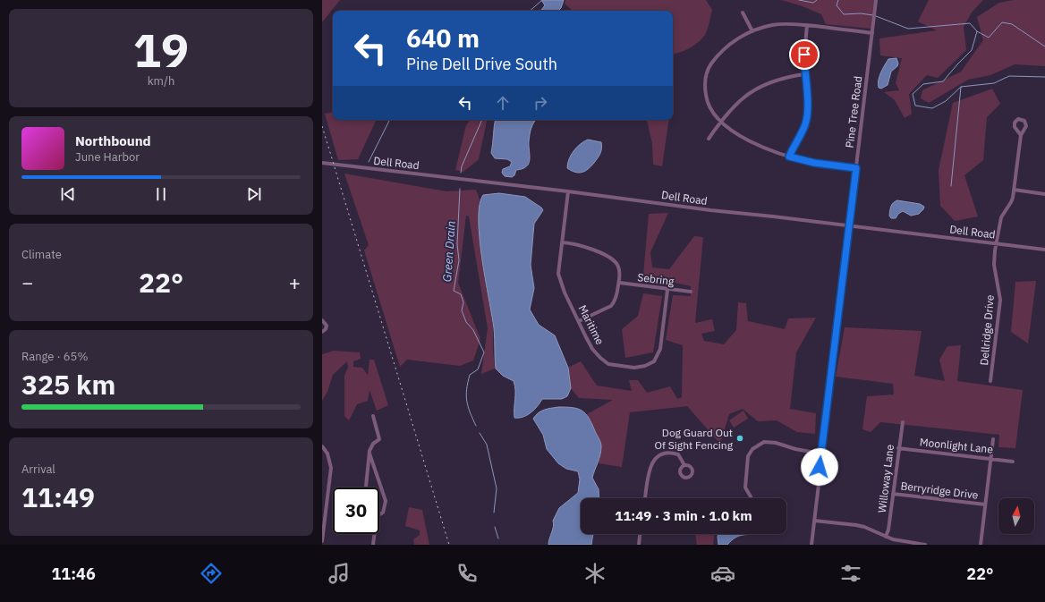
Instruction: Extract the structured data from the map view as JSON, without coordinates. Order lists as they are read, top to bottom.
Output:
{
  "streets": {
    "street": [
      "Pine Tree Road",
      "Dell Road",
      "Sebring",
      "Maritime",
      "Dellridge Drive",
      "Moonlight Lane",
      "Willoway Lane",
      "Berryridge Drive"
    ]
  },
  "crossings": [
    ["Pine Tree Road", "Dell Road"],
    ["Dell Road", "Maritime"],
    ["Dell Road", "Dellridge Drive"],
    ["Sebring", "Maritime"],
    ["Moonlight Lane", "Willoway Lane"],
    ["Willoway Lane", "Berryridge Drive"]
  ],
  "water": ["Green Drain"],
  "places": ["Dog Guard Out Of Sight Fencing"],
  "north": "top",
  "page": {
    "tile": [
      ["19", "km/h"],
      "Climate",
      ["Range · 65%", "325 km"],
      ["Arrival", "11:49"]
    ],
    "turn": ["640 m", "Pine Dell Drive South"],
    "song": ["Northbound", "June Harbor"],
    "heat": ["−", "22°", "+"],
    "limit": "30",
    "trip": "11:49 · 3 min · 1.0 km",
    "tabs": ["11:46", "22°"]
  }
}
